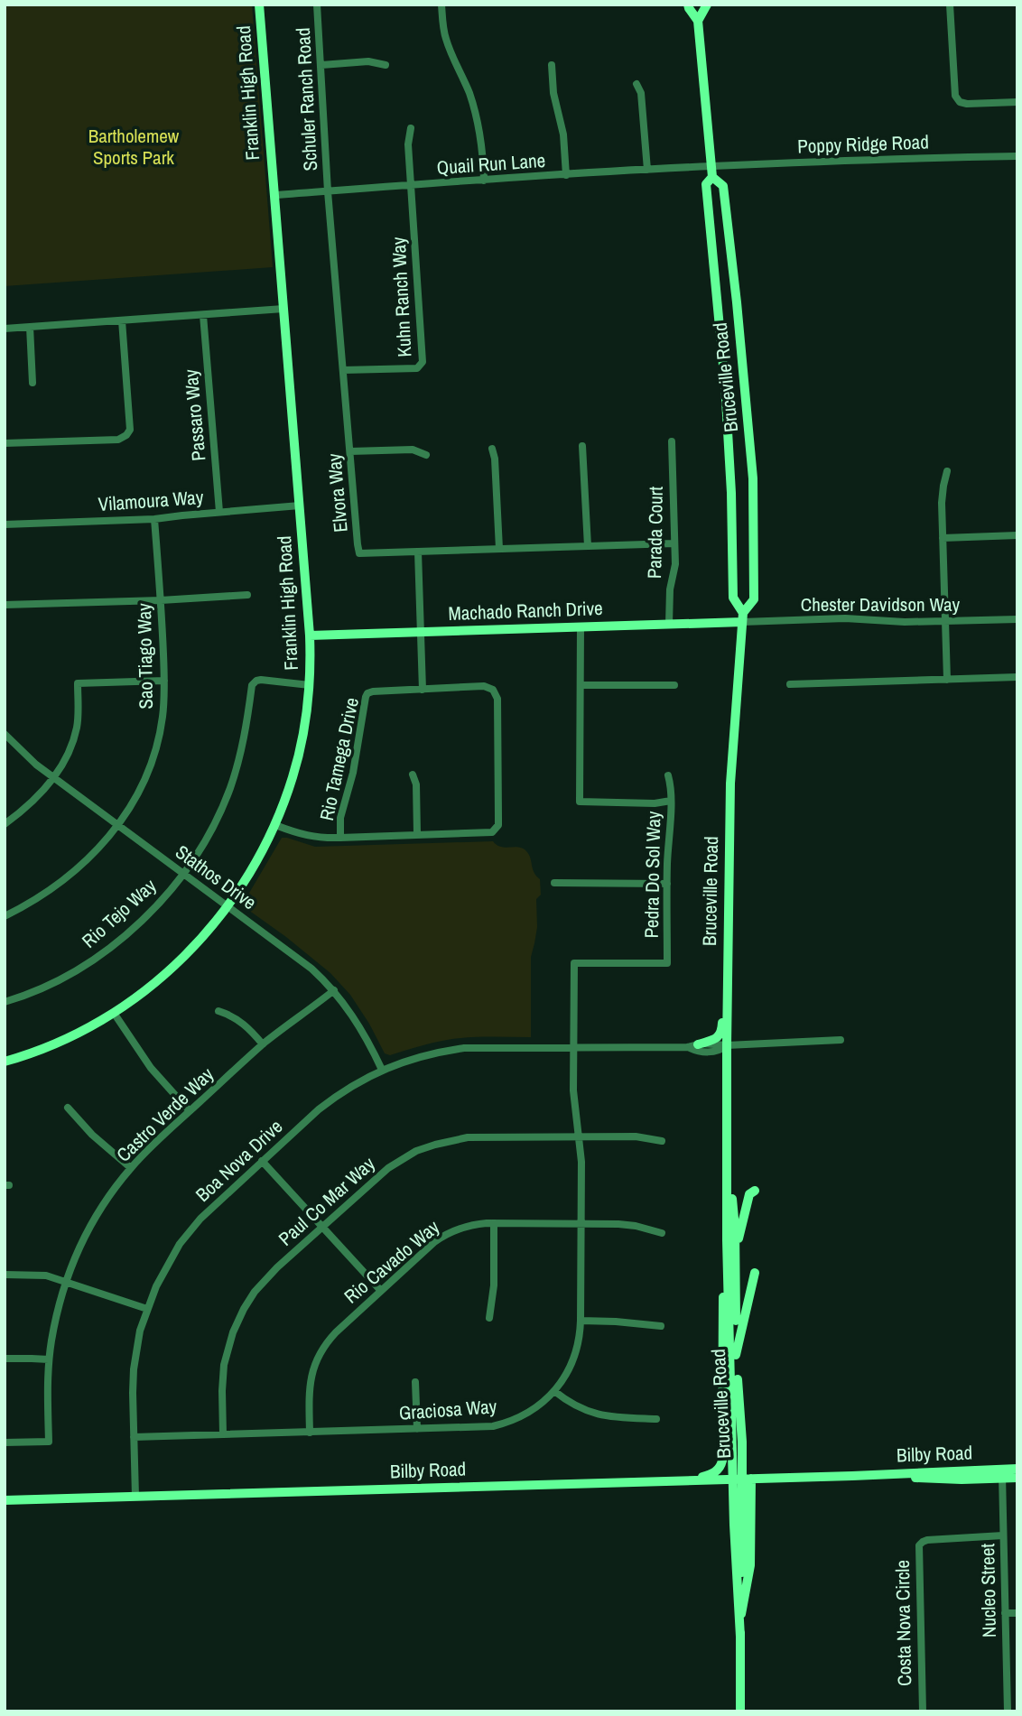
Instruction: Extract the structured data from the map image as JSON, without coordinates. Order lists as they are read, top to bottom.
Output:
{
  "streets": {
    "main road": [
      "Franklin High Road",
      "Bruceville Road",
      "Machado Ranch Drive",
      "Bilby Road"
    ],
    "street": [
      "Schuler Ranch Road",
      "Poppy Ridge Road",
      "Quail Run Lane",
      "Kuhn Ranch Way",
      "Passaro Way",
      "Elvora Way",
      "Vilamoura Way",
      "Parada Court",
      "Chester Davidson Way",
      "Sao Tiago Way",
      "Rio Tamega Drive",
      "Pedra Do Sol Way",
      "Stathos Drive",
      "Rio Tejo Way",
      "Castro Verde Way",
      "Boa Nova Drive",
      "Paul Co Mar Way",
      "Rio Cavado Way",
      "Graciosa Way",
      "Nucleo Street",
      "Costa Nova Circle"
    ]
  },
  "crossings": [
    ["Franklin High Road", "Quail Run Lane"],
    ["Franklin High Road", "Vilamoura Way"],
    ["Franklin High Road", "Machado Ranch Drive"],
    ["Franklin High Road", "Rio Tamega Drive"],
    ["Franklin High Road", "Stathos Drive"],
    ["Franklin High Road", "Rio Tejo Way"],
    ["Schuler Ranch Road", "Quail Run Lane"],
    ["Schuler Ranch Road", "Elvora Way"],
    ["Poppy Ridge Road", "Quail Run Lane"],
    ["Poppy Ridge Road", "Bruceville Road"],
    ["Quail Run Lane", "Kuhn Ranch Way"],
    ["Quail Run Lane", "Bruceville Road"],
    ["Quail Run Lane", "Elvora Way"],
    ["Kuhn Ranch Way", "Elvora Way"],
    ["Bruceville Road", "Chester Davidson Way"],
    ["Bruceville Road", "Machado Ranch Drive"],
    ["Bruceville Road", "Boa Nova Drive"],
    ["Bruceville Road", "Bilby Road"],
    ["Passaro Way", "Vilamoura Way"],
    ["Elvora Way", "Parada Court"],
    ["Vilamoura Way", "Sao Tiago Way"],
    ["Parada Court", "Machado Ranch Drive"],
    ["Chester Davidson Way", "Machado Ranch Drive"],
    ["Machado Ranch Drive", "Pedra Do Sol Way"],
    ["Sao Tiago Way", "Stathos Drive"],
    ["Pedra Do Sol Way", "Boa Nova Drive"],
    ["Pedra Do Sol Way", "Graciosa Way"],
    ["Stathos Drive", "Rio Tejo Way"],
    ["Stathos Drive", "Castro Verde Way"],
    ["Stathos Drive", "Boa Nova Drive"],
    ["Boa Nova Drive", "Graciosa Way"],
    ["Boa Nova Drive", "Bilby Road"],
    ["Paul Co Mar Way", "Graciosa Way"],
    ["Rio Cavado Way", "Graciosa Way"],
    ["Bilby Road", "Nucleo Street"],
    ["Nucleo Street", "Costa Nova Circle"]
  ],
  "parks": ["Bartholemew Sports Park"]
}
